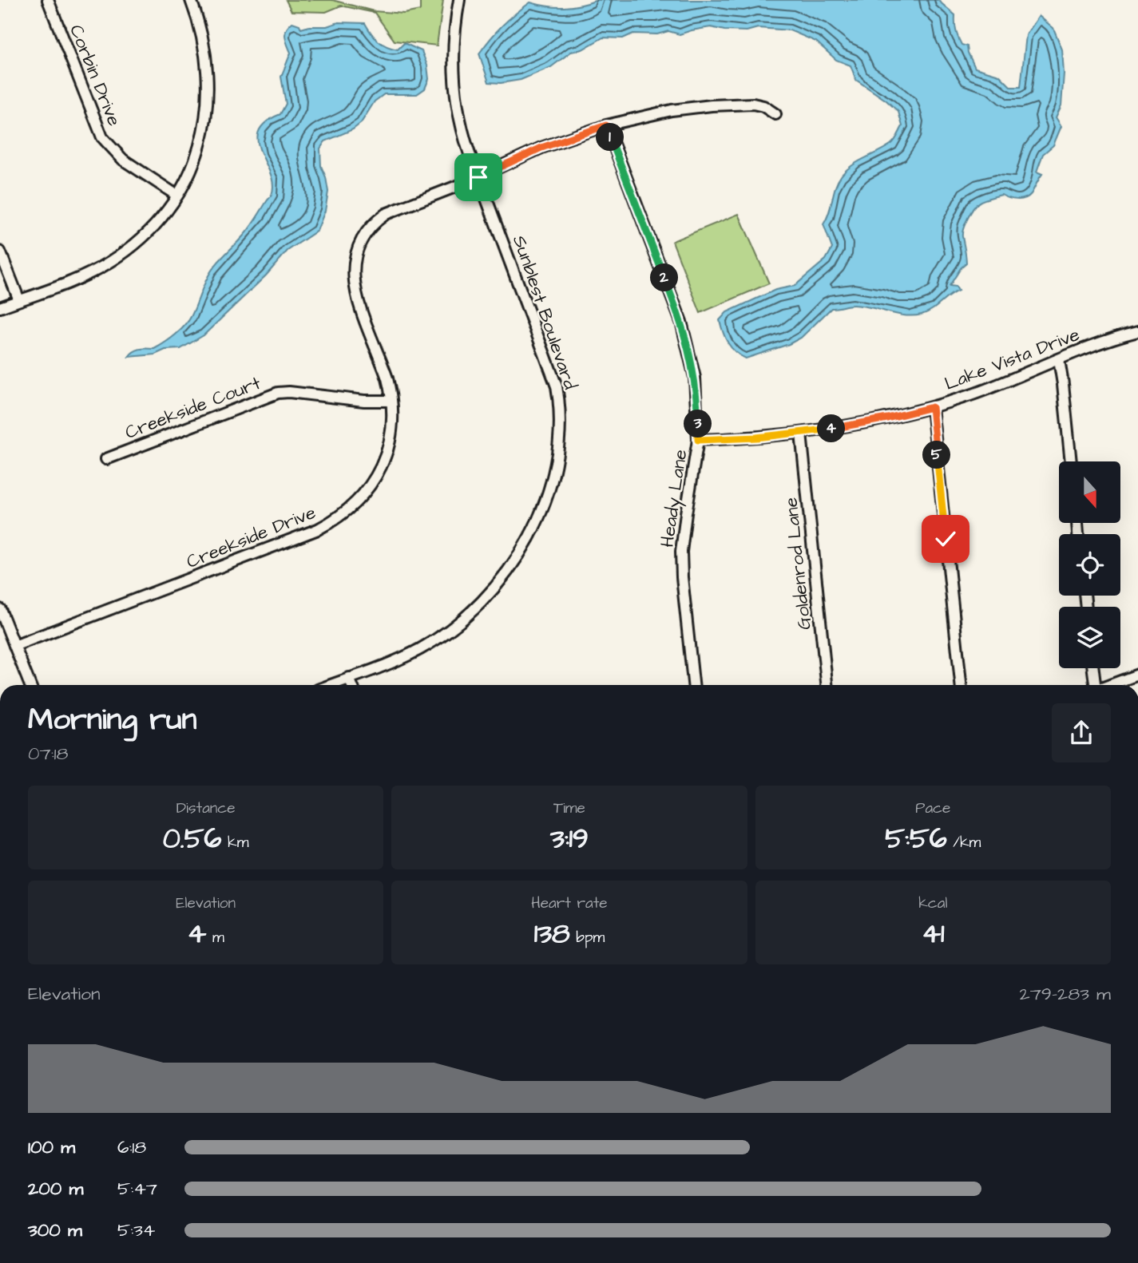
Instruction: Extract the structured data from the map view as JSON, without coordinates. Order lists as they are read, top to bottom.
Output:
{
  "streets": {
    "street": [
      "Corbin Drive",
      "Sunblest Boulevard",
      "Lake Vista Drive",
      "Creekside Court",
      "Heady Lane",
      "Creekside Drive",
      "Goldenrod Lane"
    ]
  },
  "crossings": [
    ["Sunblest Boulevard", "Creekside Drive"],
    ["Lake Vista Drive", "Heady Lane"],
    ["Lake Vista Drive", "Goldenrod Lane"],
    ["Creekside Court", "Creekside Drive"],
    ["Heady Lane", "Creekside Drive"]
  ],
  "north": "bottom",
  "page": {
    "pins": [
      "1",
      "2",
      "3",
      "4",
      "5"
    ],
    "heading": ["Morning run", "07:18"],
    "stats": [
      ["Distance", "0.56 km"],
      ["Time", "3:19"],
      ["Pace", "5:56 /km"],
      ["Elevation", "4 m"],
      ["Heart rate", "138 bpm"],
      ["kcal", "41"]
    ],
    "chart": ["Elevation", "279–283 m"],
    "list": [
      {
        "name": "100 m",
        "note": "6:18"
      },
      {
        "name": "200 m",
        "note": "5:47"
      },
      {
        "name": "300 m",
        "note": "5:34"
      }
    ]
  }
}
